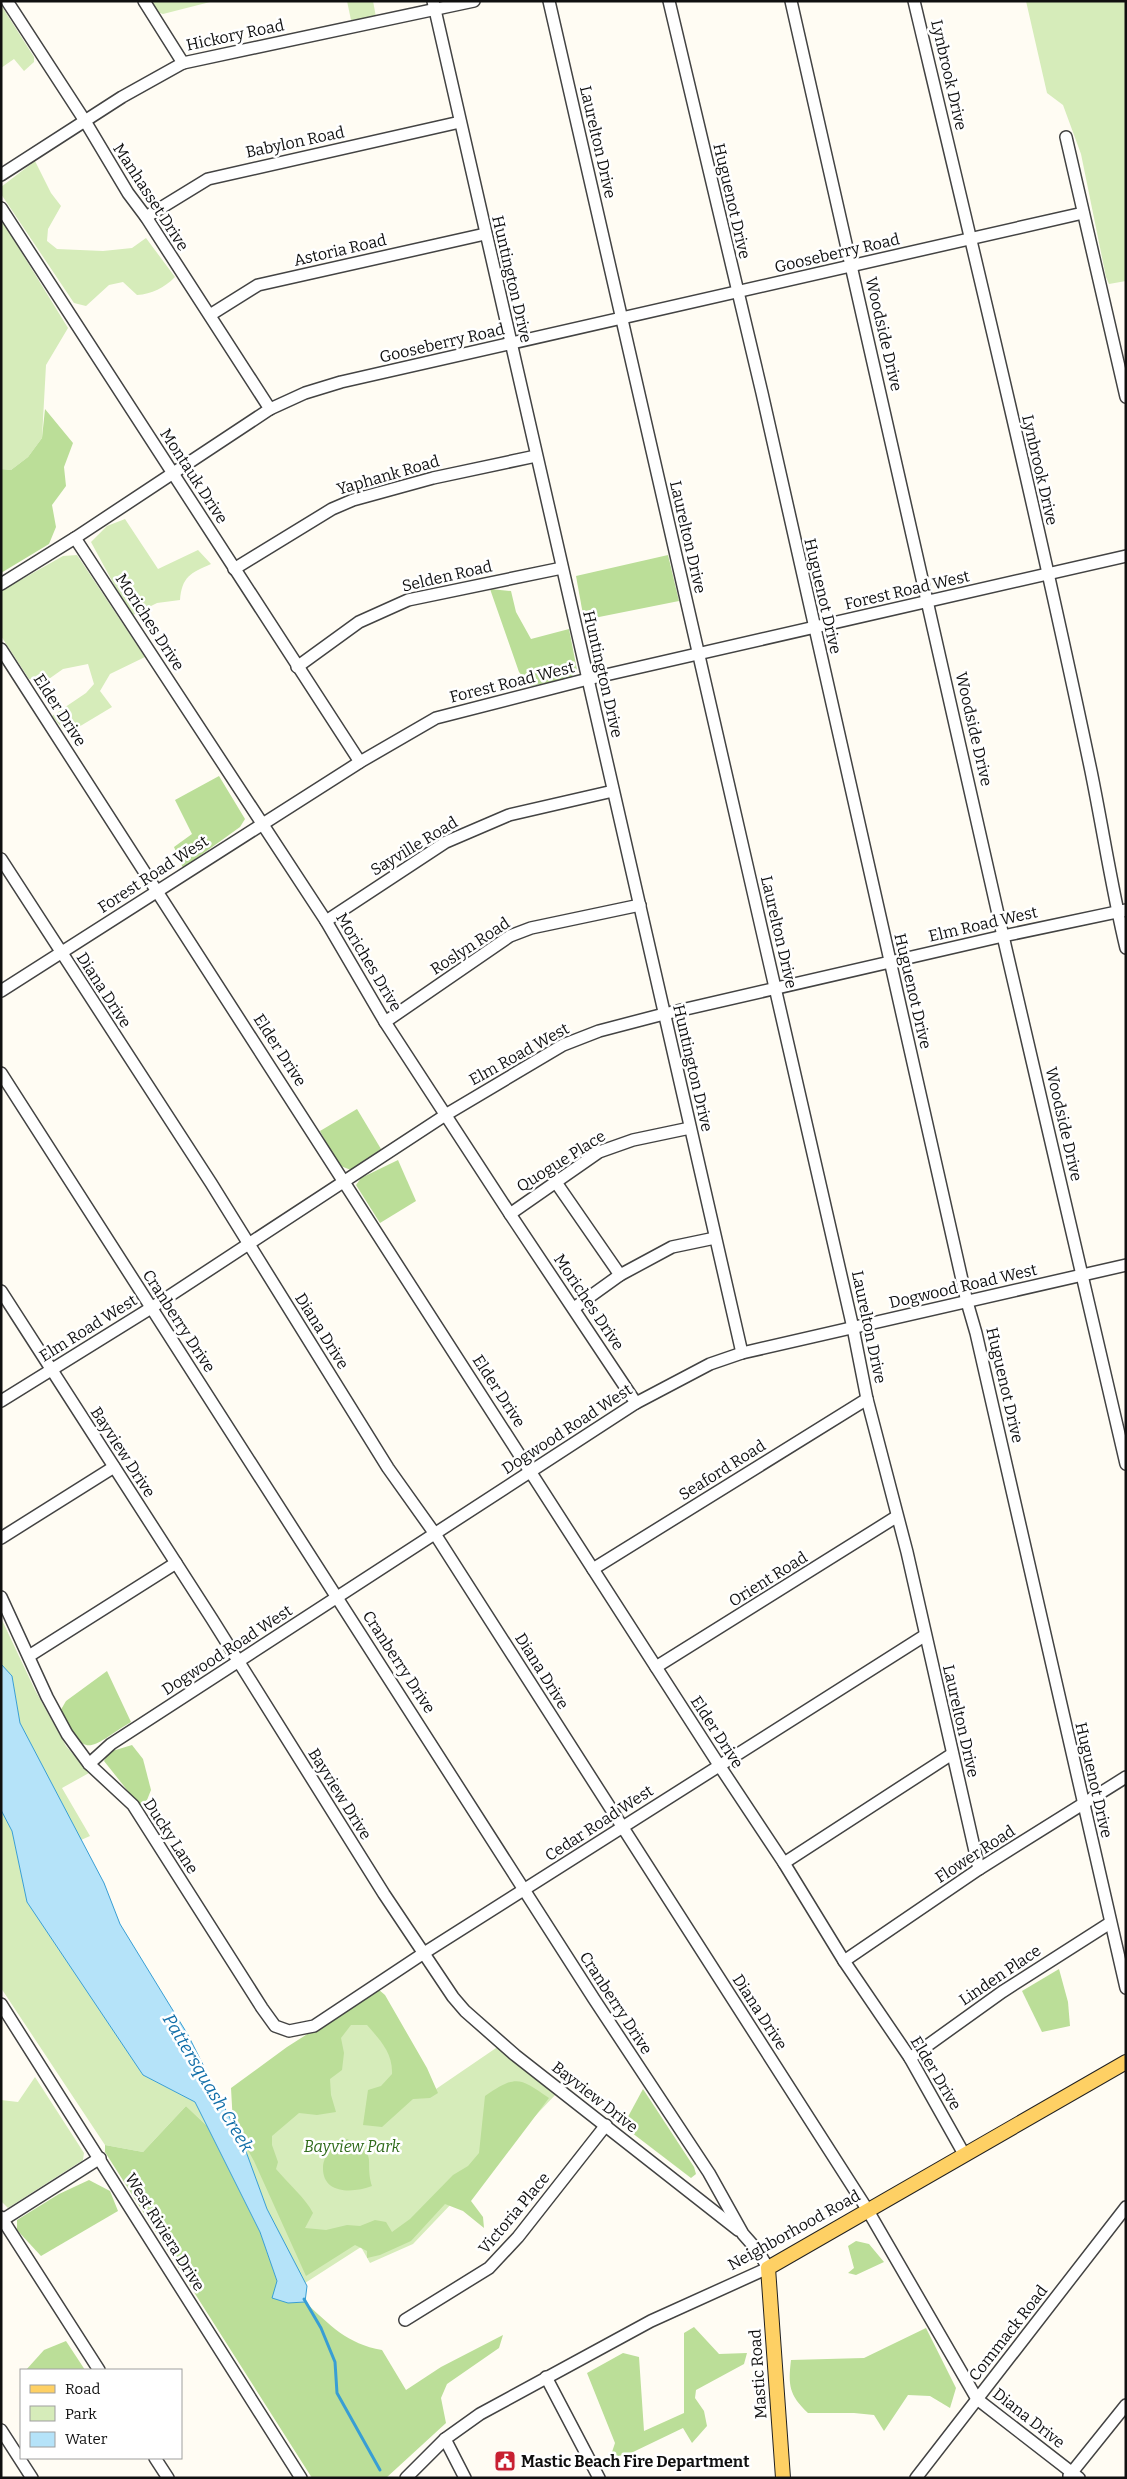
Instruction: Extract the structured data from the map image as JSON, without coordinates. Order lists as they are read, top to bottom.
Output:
{
  "streets": {
    "main road": ["Neighborhood Road", "Mastic Road"],
    "street": [
      "Hickory Road",
      "Lynbrook Drive",
      "Babylon Road",
      "Laurelton Drive",
      "Manhasset Drive",
      "Huguenot Drive",
      "Astoria Road",
      "Gooseberry Road",
      "Huntington Drive",
      "Woodside Drive",
      "Yaphank Road",
      "Montauk Drive",
      "Selden Road",
      "Forest Road West",
      "Moriches Drive",
      "Elder Drive",
      "Sayville Road",
      "Elm Road West",
      "Roslyn Road",
      "Diana Drive",
      "Quogue Place",
      "Dogwood Road West",
      "Cranberry Drive",
      "Bayview Drive",
      "Seaford Road",
      "Orient Road",
      "Cedar Road West",
      "Ducky Lane",
      "Flower Road",
      "Linden Place",
      "Victoria Place",
      "West Riviera Drive",
      "Commack Road"
    ]
  },
  "crossings": [
    ["Hickory Road", "Manhasset Drive"],
    ["Hickory Road", "Huntington Drive"],
    ["Lynbrook Drive", "Gooseberry Road"],
    ["Lynbrook Drive", "Forest Road West"],
    ["Lynbrook Drive", "Elm Road West"],
    ["Babylon Road", "Manhasset Drive"],
    ["Babylon Road", "Huntington Drive"],
    ["Laurelton Drive", "Gooseberry Road"],
    ["Laurelton Drive", "Forest Road West"],
    ["Laurelton Drive", "Elm Road West"],
    ["Laurelton Drive", "Dogwood Road West"],
    ["Laurelton Drive", "Seaford Road"],
    ["Laurelton Drive", "Orient Road"],
    ["Laurelton Drive", "Cedar Road West"],
    ["Laurelton Drive", "Flower Road"],
    ["Manhasset Drive", "Astoria Road"],
    ["Manhasset Drive", "Gooseberry Road"],
    ["Huguenot Drive", "Gooseberry Road"],
    ["Huguenot Drive", "Forest Road West"],
    ["Huguenot Drive", "Elm Road West"],
    ["Huguenot Drive", "Dogwood Road West"],
    ["Huguenot Drive", "Flower Road"],
    ["Huguenot Drive", "Linden Place"],
    ["Astoria Road", "Huntington Drive"],
    ["Gooseberry Road", "Huntington Drive"],
    ["Gooseberry Road", "Woodside Drive"],
    ["Gooseberry Road", "Montauk Drive"],
    ["Gooseberry Road", "Moriches Drive"],
    ["Huntington Drive", "Yaphank Road"],
    ["Huntington Drive", "Selden Road"],
    ["Huntington Drive", "Forest Road West"],
    ["Huntington Drive", "Sayville Road"],
    ["Huntington Drive", "Elm Road West"],
    ["Huntington Drive", "Roslyn Road"],
    ["Huntington Drive", "Quogue Place"],
    ["Huntington Drive", "Dogwood Road West"],
    ["Woodside Drive", "Forest Road West"],
    ["Woodside Drive", "Elm Road West"],
    ["Woodside Drive", "Dogwood Road West"],
    ["Yaphank Road", "Montauk Drive"],
    ["Montauk Drive", "Selden Road"],
    ["Montauk Drive", "Forest Road West"],
    ["Forest Road West", "Moriches Drive"],
    ["Forest Road West", "Elder Drive"],
    ["Forest Road West", "Diana Drive"],
    ["Moriches Drive", "Sayville Road"],
    ["Moriches Drive", "Elm Road West"],
    ["Moriches Drive", "Roslyn Road"],
    ["Moriches Drive", "Quogue Place"],
    ["Moriches Drive", "Dogwood Road West"],
    ["Elder Drive", "Elm Road West"],
    ["Elder Drive", "Dogwood Road West"],
    ["Elder Drive", "Seaford Road"],
    ["Elder Drive", "Orient Road"],
    ["Elder Drive", "Cedar Road West"],
    ["Elder Drive", "Flower Road"],
    ["Elder Drive", "Linden Place"],
    ["Elder Drive", "Neighborhood Road"],
    ["Elm Road West", "Diana Drive"],
    ["Elm Road West", "Cranberry Drive"],
    ["Elm Road West", "Bayview Drive"],
    ["Diana Drive", "Dogwood Road West"],
    ["Diana Drive", "Cedar Road West"],
    ["Diana Drive", "Neighborhood Road"],
    ["Diana Drive", "Commack Road"],
    ["Dogwood Road West", "Cranberry Drive"],
    ["Dogwood Road West", "Bayview Drive"],
    ["Dogwood Road West", "Ducky Lane"],
    ["Cranberry Drive", "Bayview Drive"],
    ["Cranberry Drive", "Cedar Road West"],
    ["Cranberry Drive", "Neighborhood Road"],
    ["Cranberry Drive", "Mastic Road"],
    ["Bayview Drive", "Cedar Road West"],
    ["Bayview Drive", "Victoria Place"],
    ["Cedar Road West", "Ducky Lane"],
    ["Neighborhood Road", "Mastic Road"]
  ],
  "water": ["Pattersquash Creek"],
  "parks": ["Bayview Park"],
  "places": {
    "public building": ["Mastic Beach Fire Department"]
  },
  "legend": ["Road", "Park", "Water"]
}
